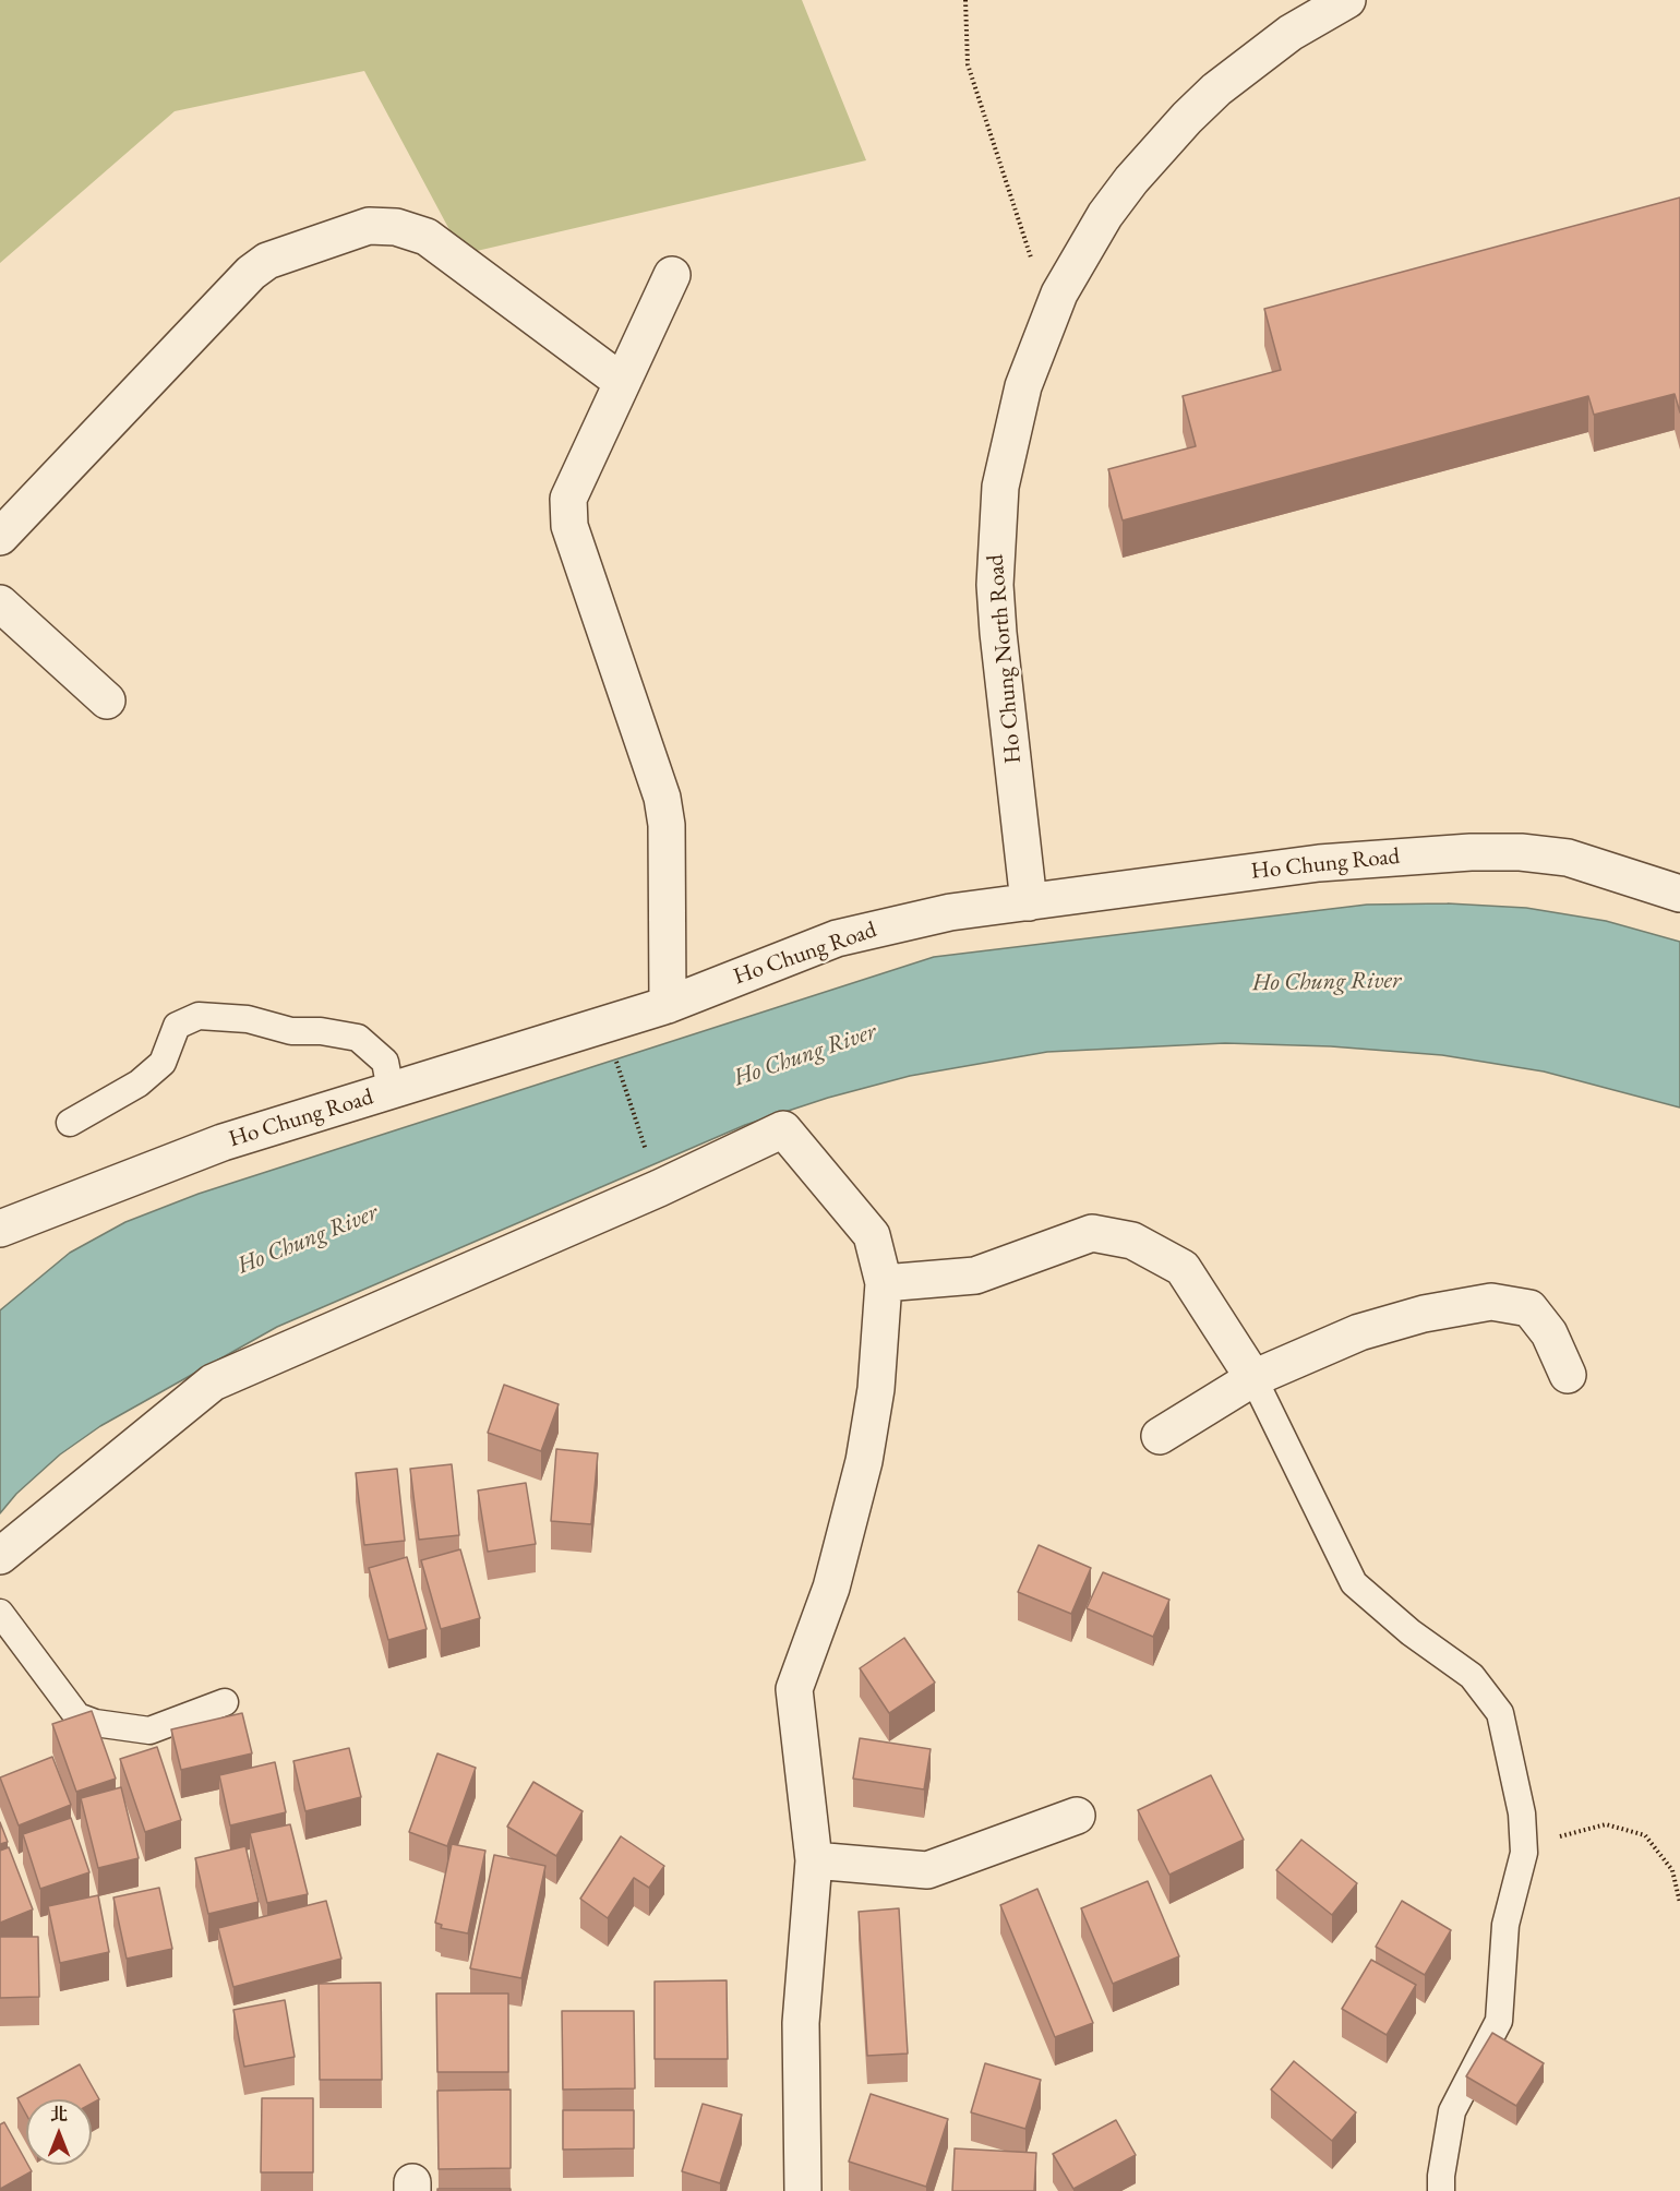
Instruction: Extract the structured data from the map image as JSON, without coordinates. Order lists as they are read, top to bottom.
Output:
{
  "streets": {
    "street": ["Ho Chung North Road", "Ho Chung Road"]
  },
  "crossings": [
    ["Ho Chung North Road", "Ho Chung Road"]
  ],
  "water": ["Ho Chung River"],
  "north": "top"
}
